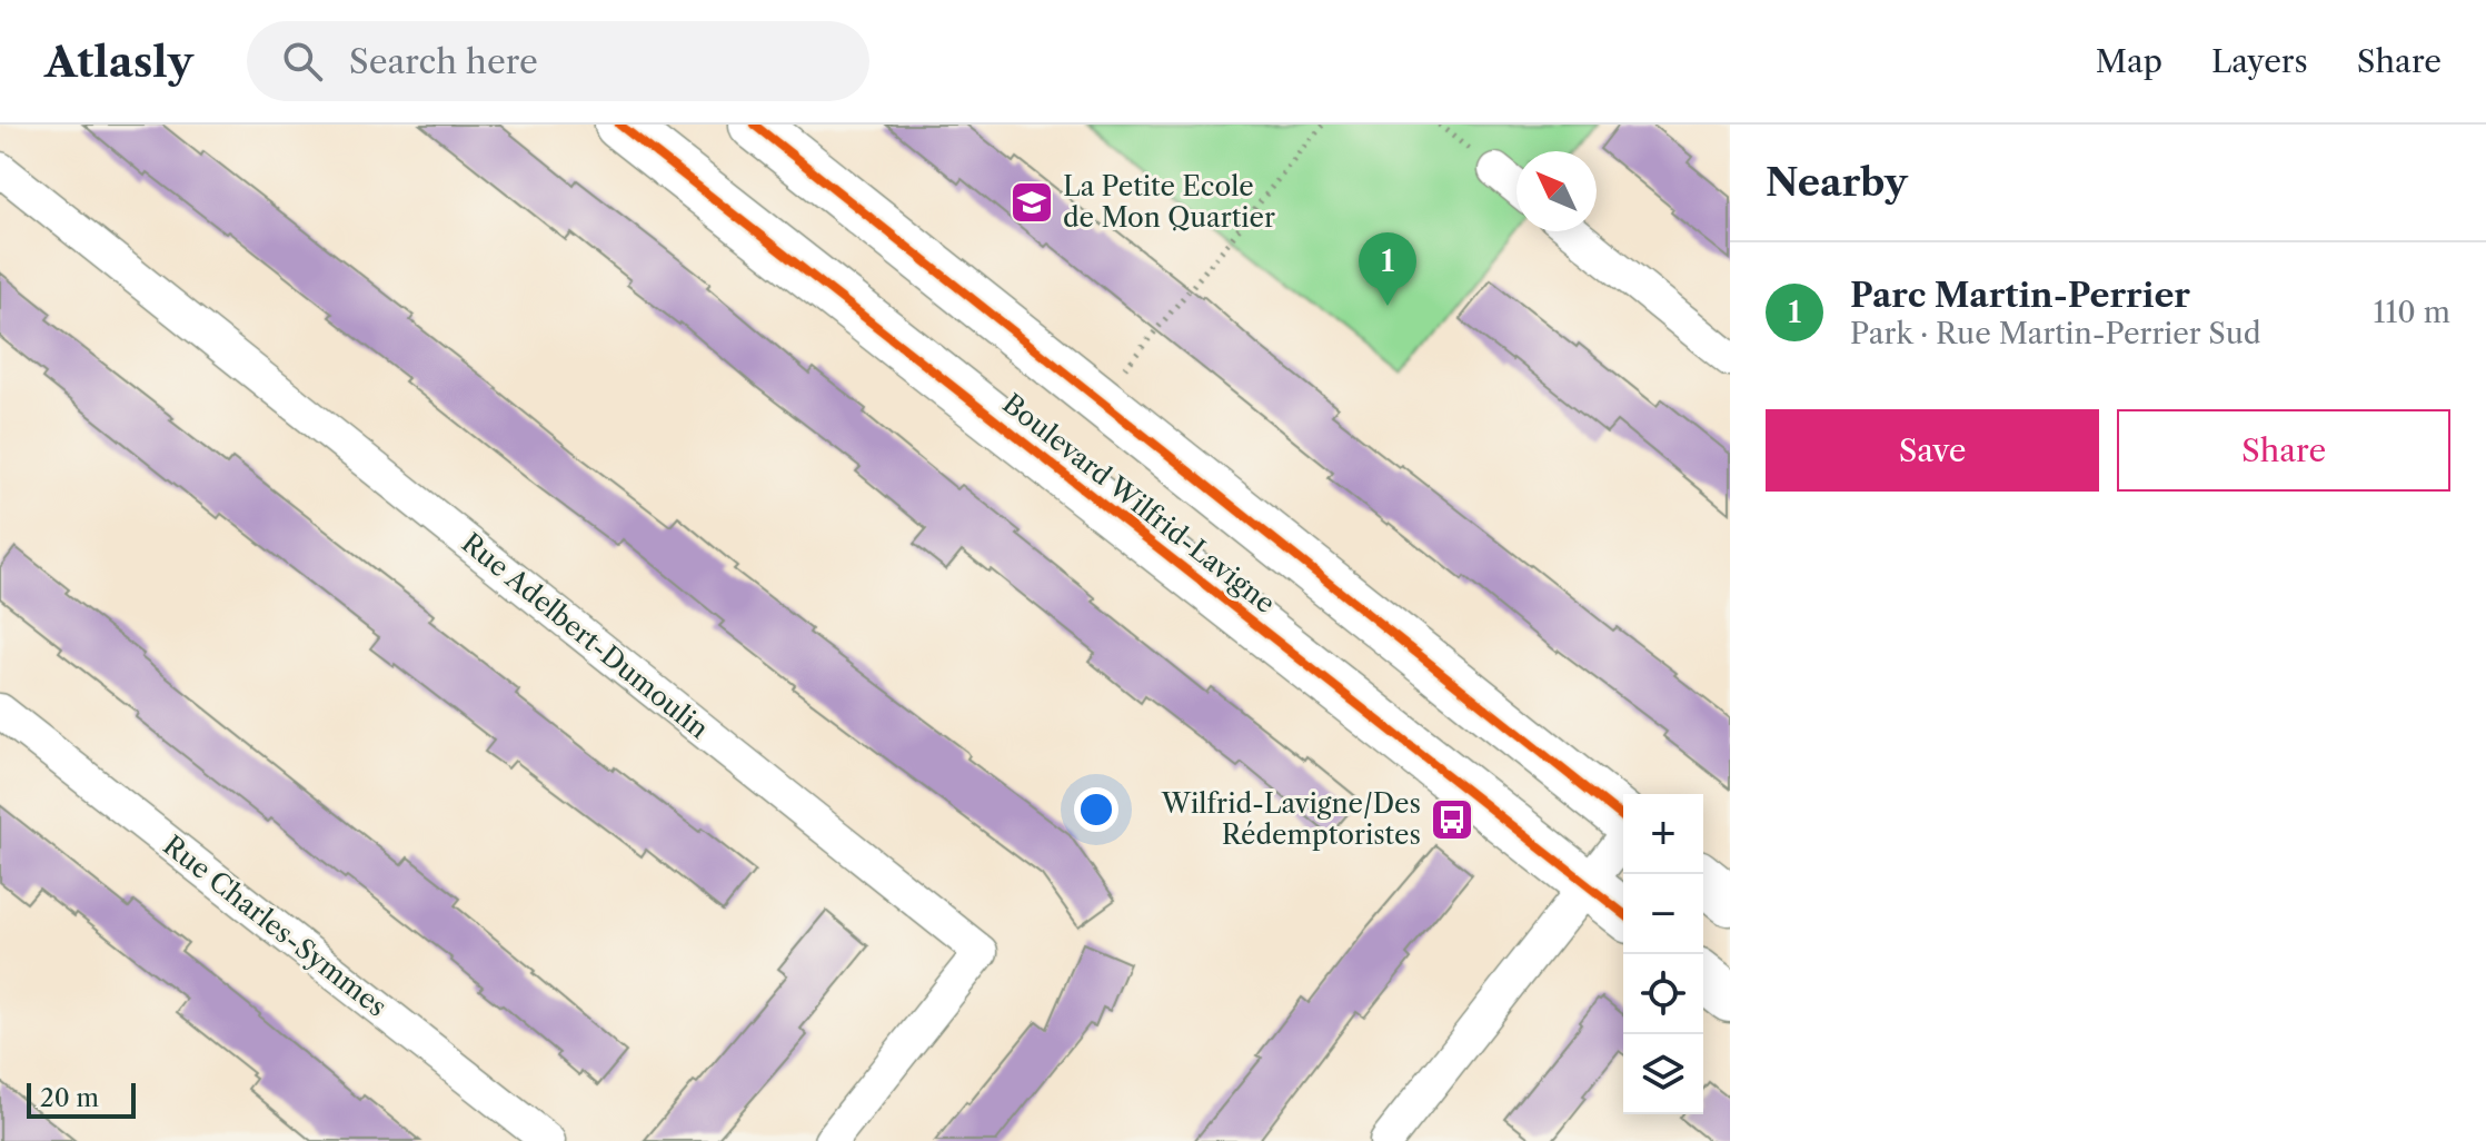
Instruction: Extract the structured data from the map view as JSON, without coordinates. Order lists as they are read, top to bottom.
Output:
{
  "streets": {
    "main road": ["Boulevard Wilfrid-Lavigne"],
    "street": ["Rue Adelbert-Dumoulin", "Rue Charles-Symmes"]
  },
  "places": {
    "school or university": ["La Petite Ecole de Mon Quartier"],
    "bus stop": ["Wilfrid-Lavigne/Des Rédemptoristes"]
  },
  "scale_bar": "20 m",
  "north": "top left",
  "page": {
    "header": "Atlasly",
    "search": "Search here",
    "nav": ["Map", "Layers", "Share"],
    "heading": "Nearby",
    "pins": "1",
    "list": [
      {
        "mark": "1",
        "name": "Parc Martin-Perrier",
        "note": "Park · Rue Martin-Perrier Sud",
        "value": "110 m"
      }
    ],
    "buttons": ["Save", "Share"],
    "map_buttons": ["+", "−"],
    "scale": "20 m"
  }
}
